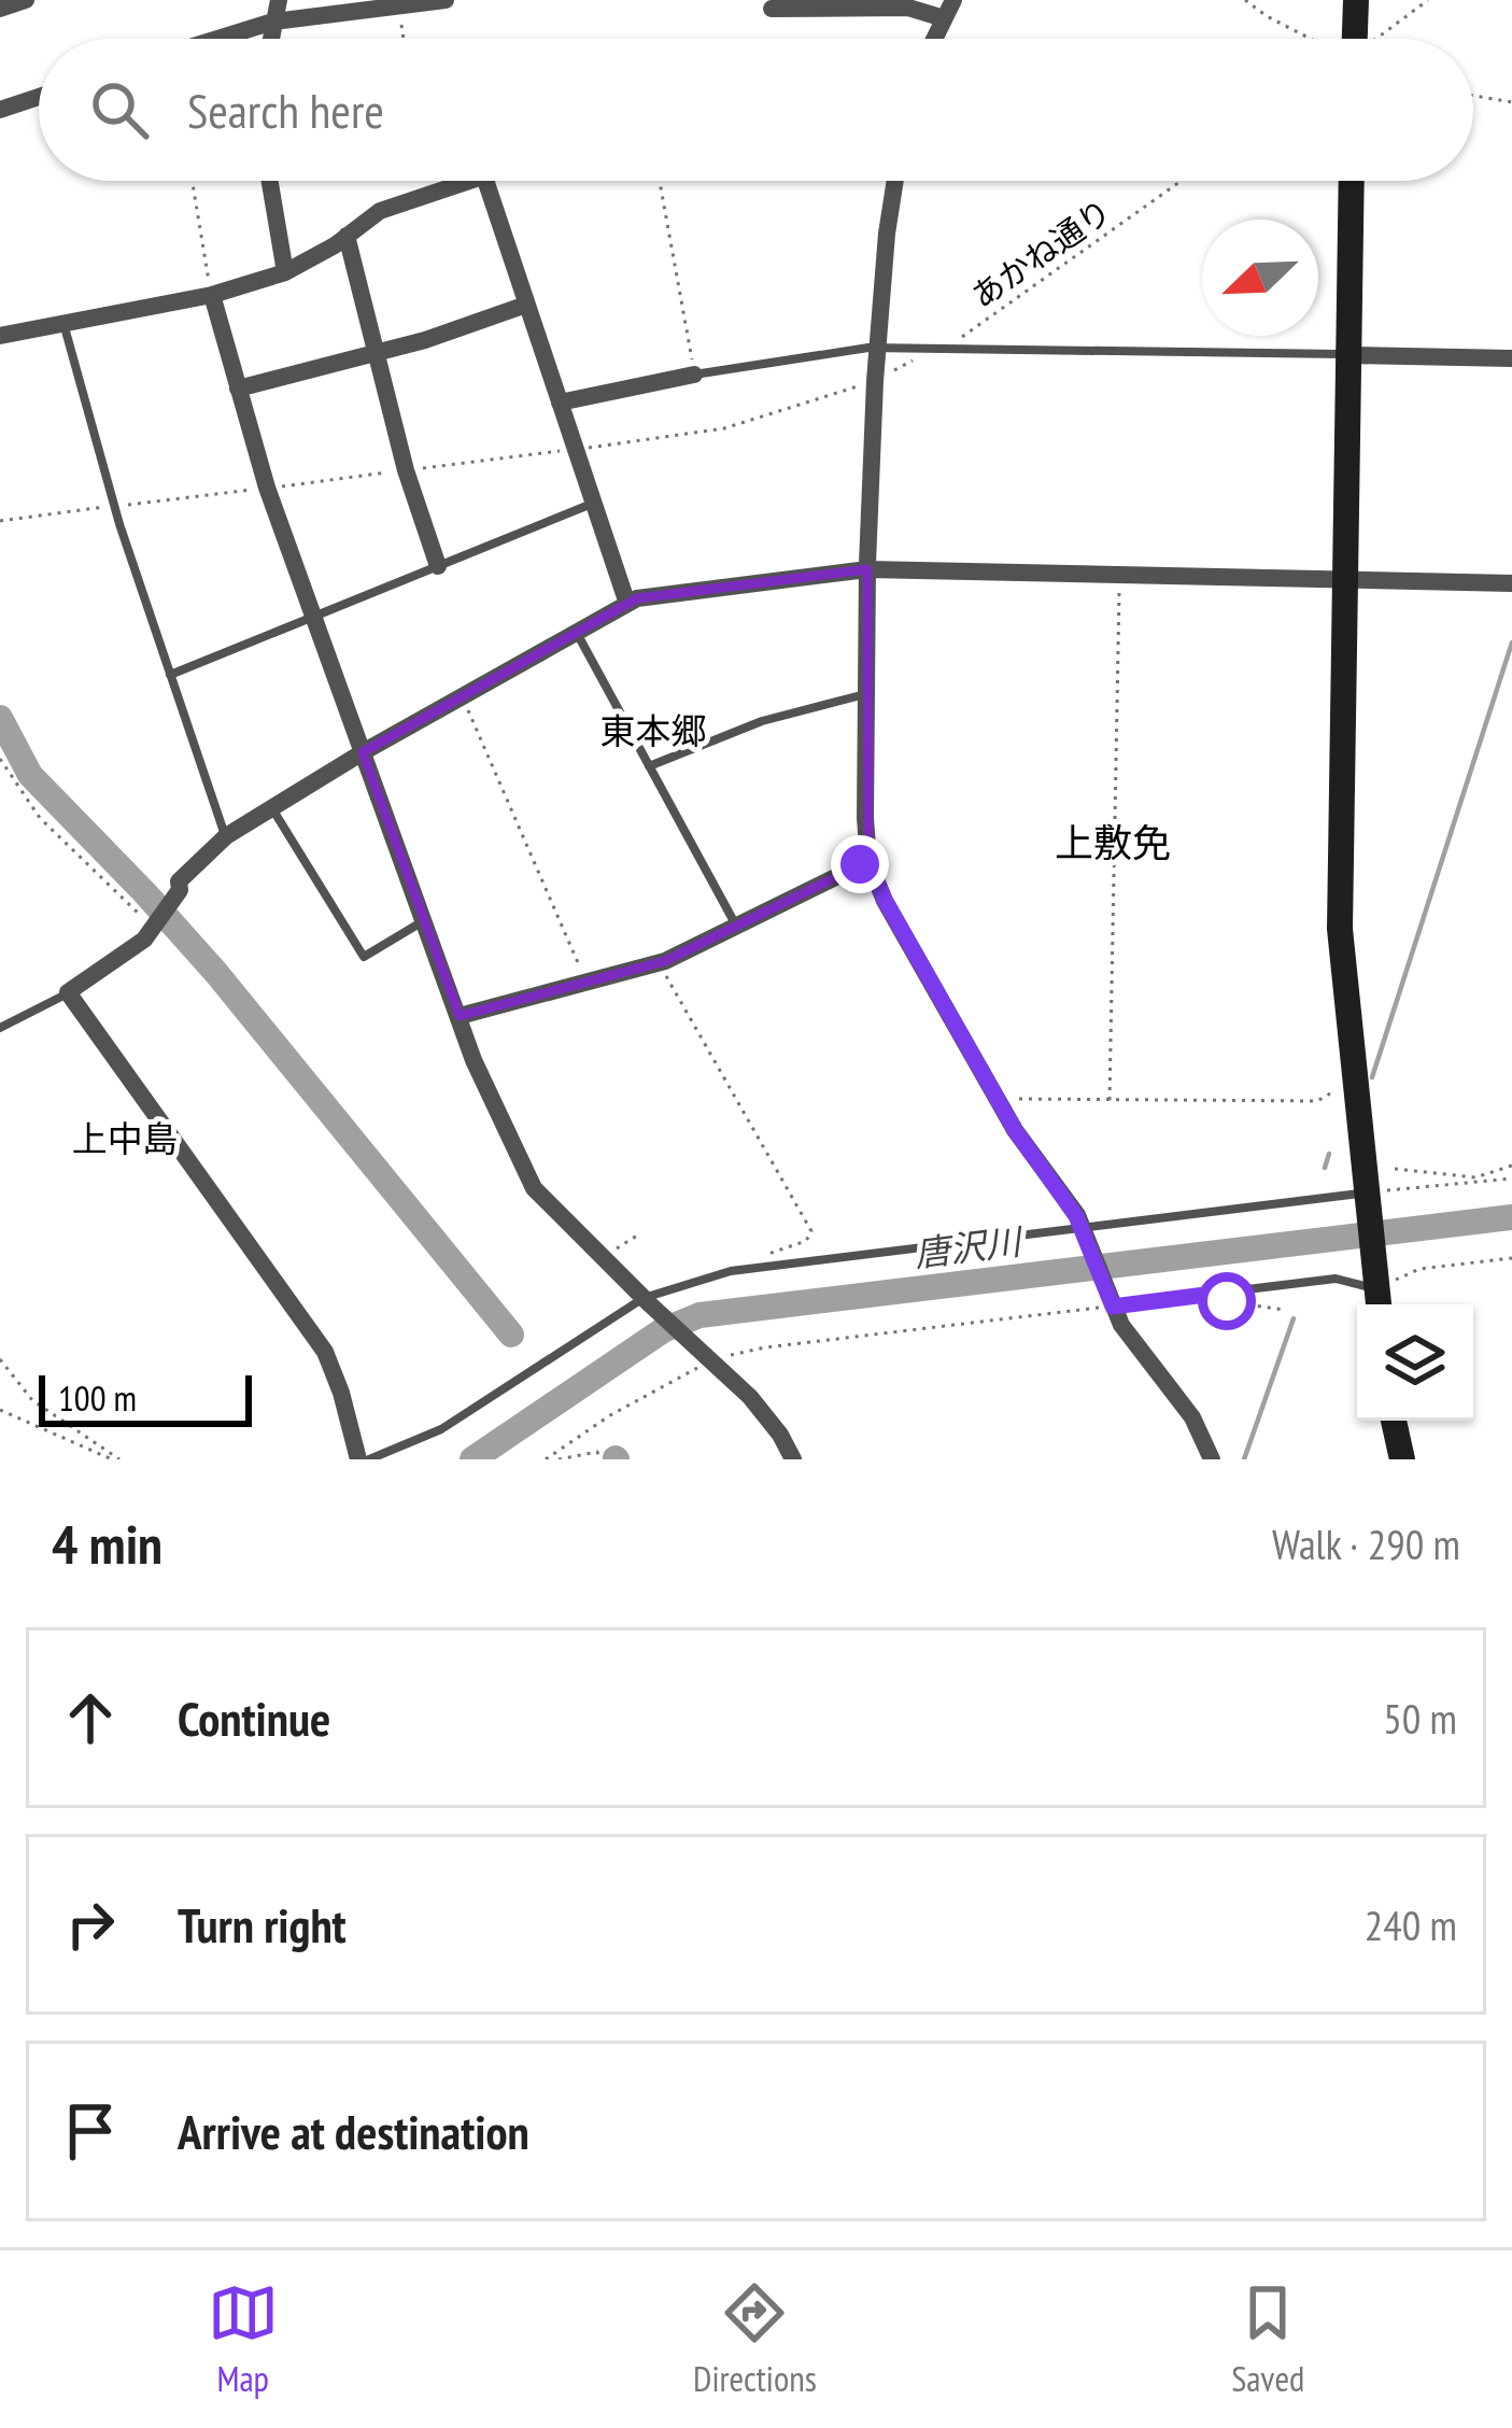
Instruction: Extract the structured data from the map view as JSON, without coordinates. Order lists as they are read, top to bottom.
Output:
{
  "streets": {
    "path": ["あかね通り"]
  },
  "districts": ["東本郷", "上敷免", "上中島"],
  "water": ["唐沢川"],
  "scale_bar": "100 m",
  "north": "bottom left",
  "page": {
    "search": "Search here",
    "scale": "100 m",
    "heading": ["4 min", "Walk · 290 m"],
    "list": [
      ["Continue", "50 m"],
      ["Turn right", "240 m"],
      "Arrive at destination"
    ],
    "nav": ["Map", "Directions", "Saved"]
  }
}
